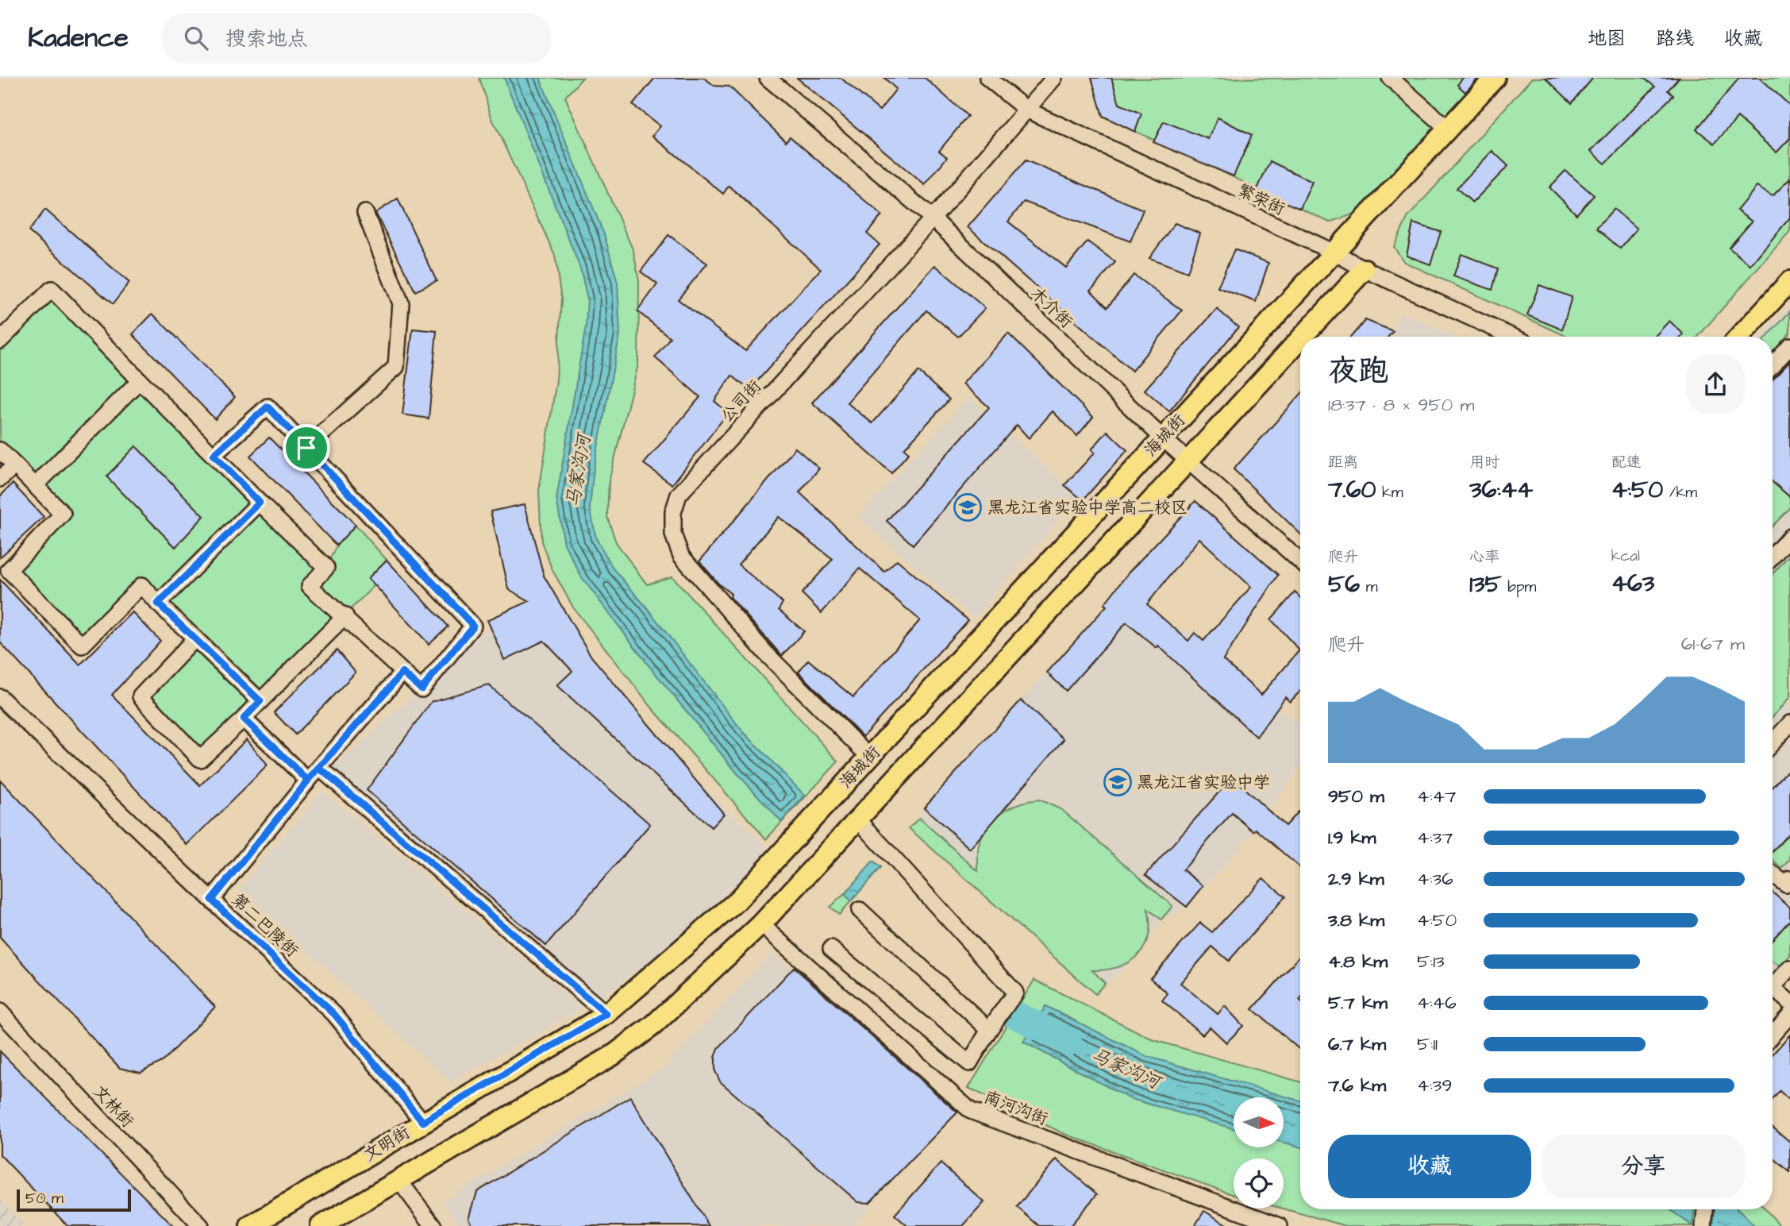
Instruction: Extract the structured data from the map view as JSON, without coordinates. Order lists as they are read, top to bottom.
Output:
{
  "streets": {
    "main road": ["海城街", "文明街"],
    "street": [
      "繁荣街",
      "木介街",
      "公司街",
      "第二巴陵街",
      "文林街",
      "南河沟街"
    ]
  },
  "crossings": [
    ["繁荣街", "公司街"],
    ["繁荣街", "海城街"],
    ["木介街", "公司街"],
    ["木介街", "海城街"],
    ["公司街", "海城街"],
    ["海城街", "南河沟街"],
    ["海城街", "文明街"],
    ["第二巴陵街", "文明街"]
  ],
  "water": ["马家沟河"],
  "places": {
    "school or university": ["黑龙江省实验中学高二校区", "黑龙江省实验中学"]
  },
  "scale_bar": "50 m",
  "north": "right",
  "page": {
    "header": "Kadence",
    "search": "搜索地点",
    "nav": ["地图", "路线", "收藏"],
    "heading": ["夜跑", "18:37 · 8 × 950 m"],
    "stats": [
      ["距离", "7.60 km"],
      ["用时", "36:44"],
      ["配速", "4:50 /km"],
      ["爬升", "56 m"],
      ["心率", "135 bpm"],
      ["kcal", "463"]
    ],
    "chart": ["爬升", "61–67 m"],
    "list": [
      {
        "name": "950 m",
        "note": "4:47"
      },
      {
        "name": "1.9 km",
        "note": "4:37"
      },
      {
        "name": "2.9 km",
        "note": "4:36"
      },
      {
        "name": "3.8 km",
        "note": "4:50"
      },
      {
        "name": "4.8 km",
        "note": "5:13"
      },
      {
        "name": "5.7 km",
        "note": "4:46"
      },
      {
        "name": "6.7 km",
        "note": "5:11"
      },
      {
        "name": "7.6 km",
        "note": "4:39"
      }
    ],
    "buttons": ["收藏", "分享"],
    "scale": "50 m"
  }
}
